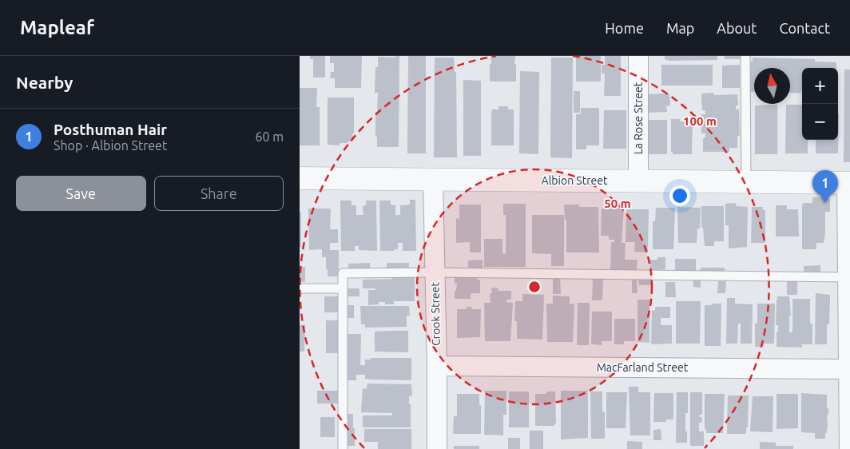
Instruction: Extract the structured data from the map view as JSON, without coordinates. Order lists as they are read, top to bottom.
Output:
{
  "streets": {
    "street": [
      "La Rose Street",
      "Albion Street",
      "Crook Street",
      "MacFarland Street"
    ]
  },
  "crossings": [
    ["La Rose Street", "Albion Street"],
    ["Albion Street", "Crook Street"],
    ["Crook Street", "MacFarland Street"]
  ],
  "north": "top",
  "page": {
    "header": "Mapleaf",
    "nav": [
      "Home",
      "Map",
      "About",
      "Contact"
    ],
    "heading": "Nearby",
    "map_buttons": ["+", "−"],
    "list": [
      {
        "mark": "1",
        "name": "Posthuman Hair",
        "note": "Shop · Albion Street",
        "value": "60 m"
      }
    ],
    "buttons": ["Save", "Share"],
    "pins": "1"
  },
  "rings": ["100 m", "50 m"]
}
